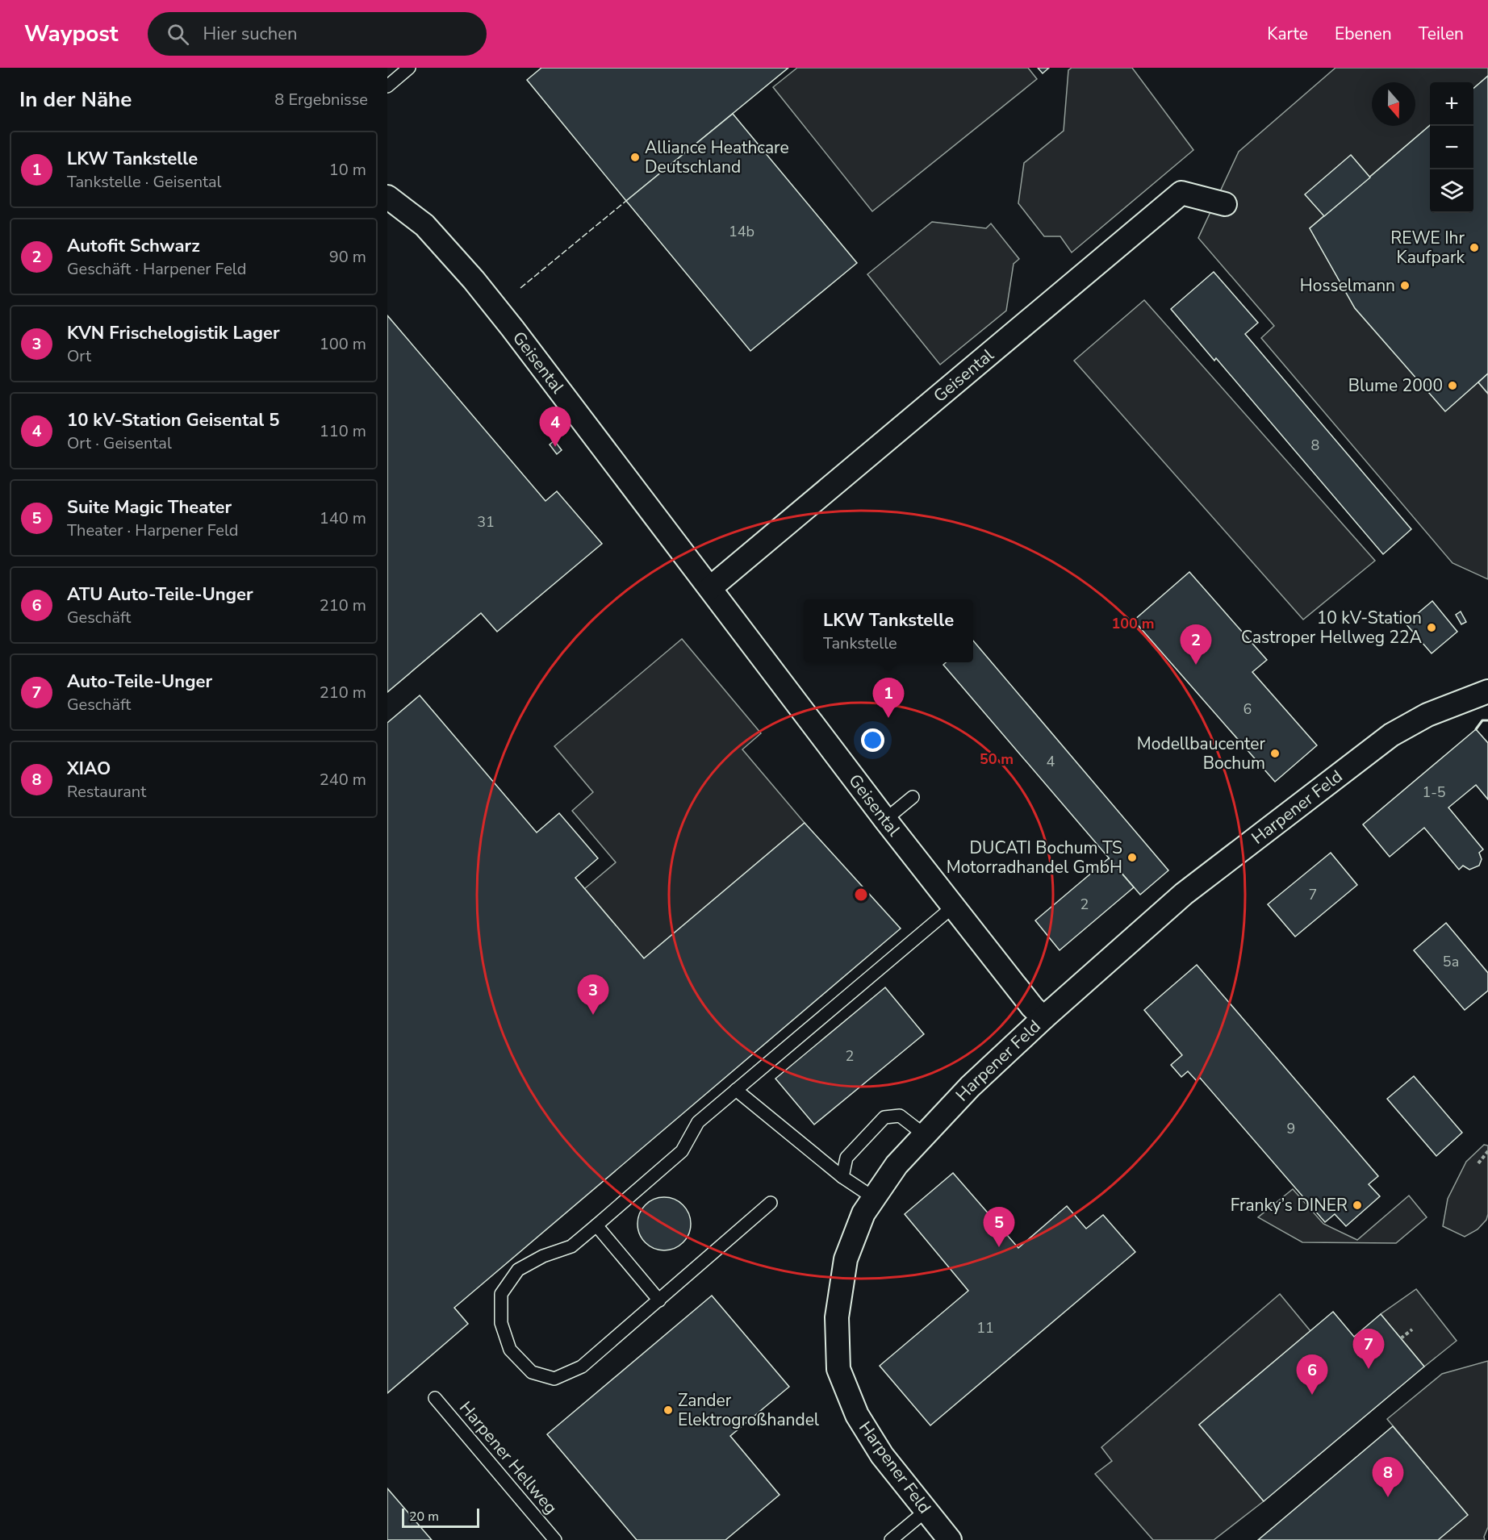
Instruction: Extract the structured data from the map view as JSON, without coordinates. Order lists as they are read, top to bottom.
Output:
{
  "streets": {
    "street": ["Geisental", "Harpener Feld"],
    "lane": ["Harpener Hellweg"]
  },
  "crossings": [
    ["Geisental", "Harpener Feld"]
  ],
  "places": [
    "Alliance Heathcare Deutschland",
    "REWE Ihr Kaufpark",
    "Hosselmann",
    "Blume 2000",
    "10 kV-Station Castroper Hellweg 22A",
    "Modellbaucenter Bochum",
    "DUCATI Bochum TS Motorradhandel GmbH",
    "Franky’s DINER",
    "Zander Elektrogroßhandel"
  ],
  "house_numbers": [
    "14b",
    "8",
    "31",
    "6",
    "4",
    "1-5",
    "7",
    "2",
    "5a",
    "2",
    "9",
    "11"
  ],
  "scale_bar": "20 m",
  "north": "bottom",
  "page": {
    "header": "Waypost",
    "search": "Hier suchen",
    "nav": ["Karte", "Ebenen", "Teilen"],
    "heading": ["In der Nähe", "8 Ergebnisse"],
    "map_buttons": ["+", "−"],
    "list": [
      {
        "mark": "1",
        "name": "LKW Tankstelle",
        "note": "Tankstelle · Geisental",
        "value": "10 m"
      },
      {
        "mark": "2",
        "name": "Autofit Schwarz",
        "note": "Geschäft · Harpener Feld",
        "value": "90 m"
      },
      {
        "mark": "3",
        "name": "KVN Frischelogistik Lager",
        "note": "Ort",
        "value": "100 m"
      },
      {
        "mark": "4",
        "name": "10 kV-Station Geisental 5",
        "note": "Ort · Geisental",
        "value": "110 m"
      },
      {
        "mark": "5",
        "name": "Suite Magic Theater",
        "note": "Theater · Harpener Feld",
        "value": "140 m"
      },
      {
        "mark": "6",
        "name": "ATU Auto-Teile-Unger",
        "note": "Geschäft",
        "value": "210 m"
      },
      {
        "mark": "7",
        "name": "Auto-Teile-Unger",
        "note": "Geschäft",
        "value": "210 m"
      },
      {
        "mark": "8",
        "name": "XIAO",
        "note": "Restaurant",
        "value": "240 m"
      }
    ],
    "pins": [
      "4",
      "2",
      "1",
      "3",
      "5",
      "7",
      "6",
      "8"
    ],
    "popup": ["LKW Tankstelle", "Tankstelle"],
    "scale": "20 m"
  },
  "rings": ["100 m", "50 m"]
}
